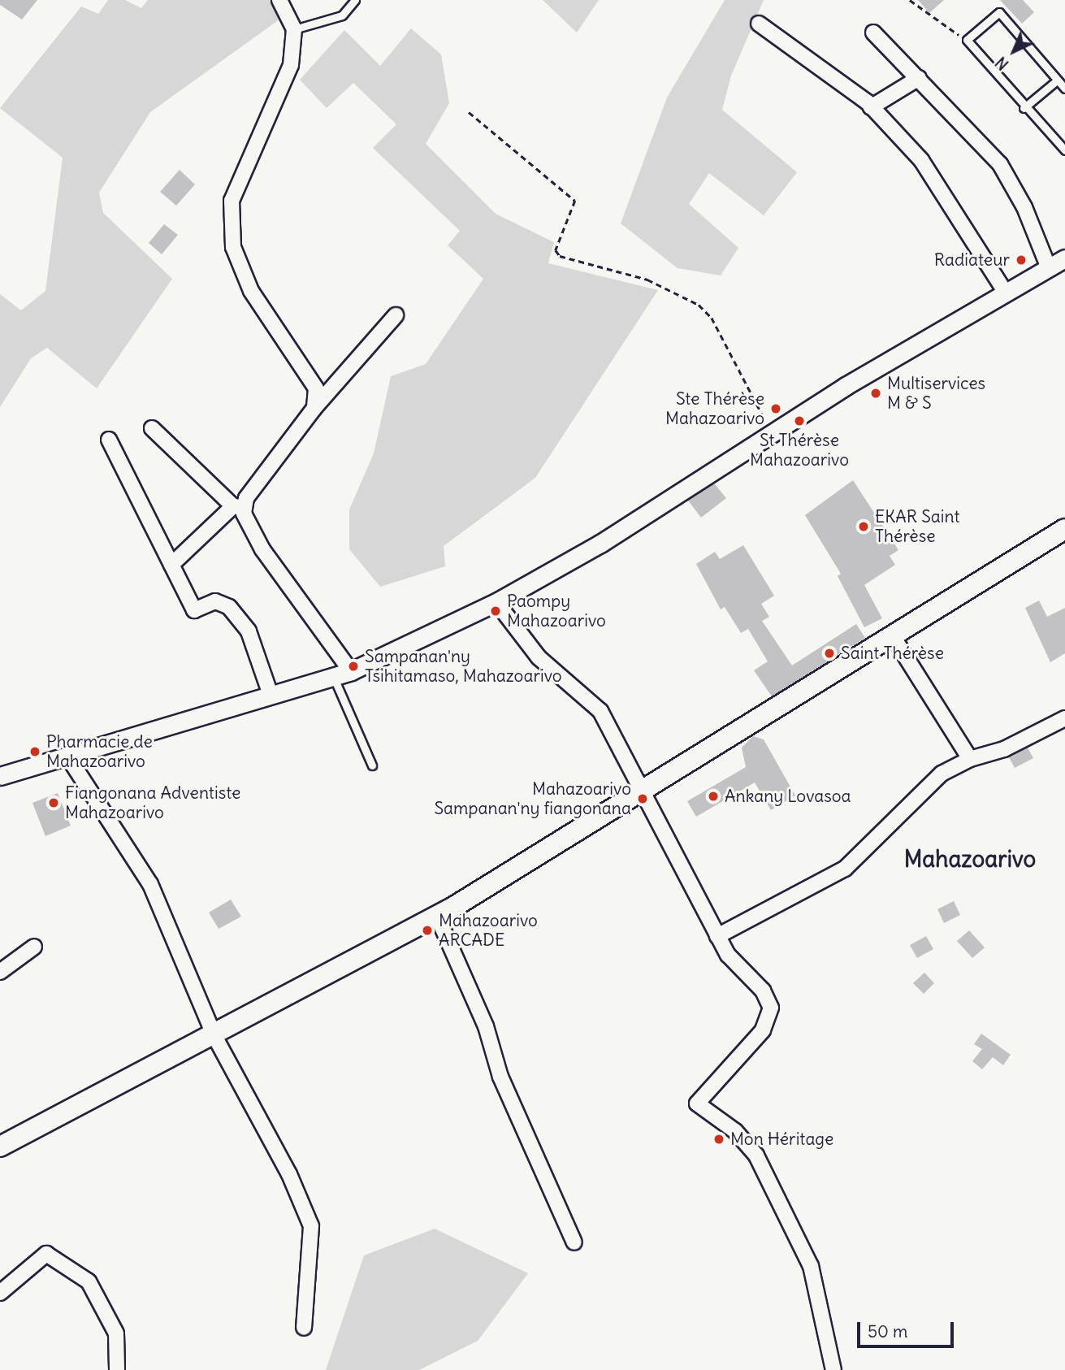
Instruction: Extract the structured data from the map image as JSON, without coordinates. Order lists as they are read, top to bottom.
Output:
{
  "districts": ["Mahazoarivo"],
  "places": [
    "Radiateur",
    "Multiservices M & S",
    "Ste Thérèse Mahazoarivo",
    "St Thérèse Mahazoarivo",
    "EKAR Saint Thérèse",
    "Paompy Mahazoarivo",
    "Saint Thérèse",
    "Sampanan'ny Tsihitamaso, Mahazoarivo",
    "Pharmacie de Mahazoarivo",
    "Ankany Lovasoa",
    "Mahazoarivo Sampanan'ny fiangonana",
    "Fiangonana Adventiste Mahazoarivo",
    "Mahazoarivo ARCADE",
    "Mon Héritage"
  ],
  "scale_bar": "50 m",
  "north": "bottom left"
}
